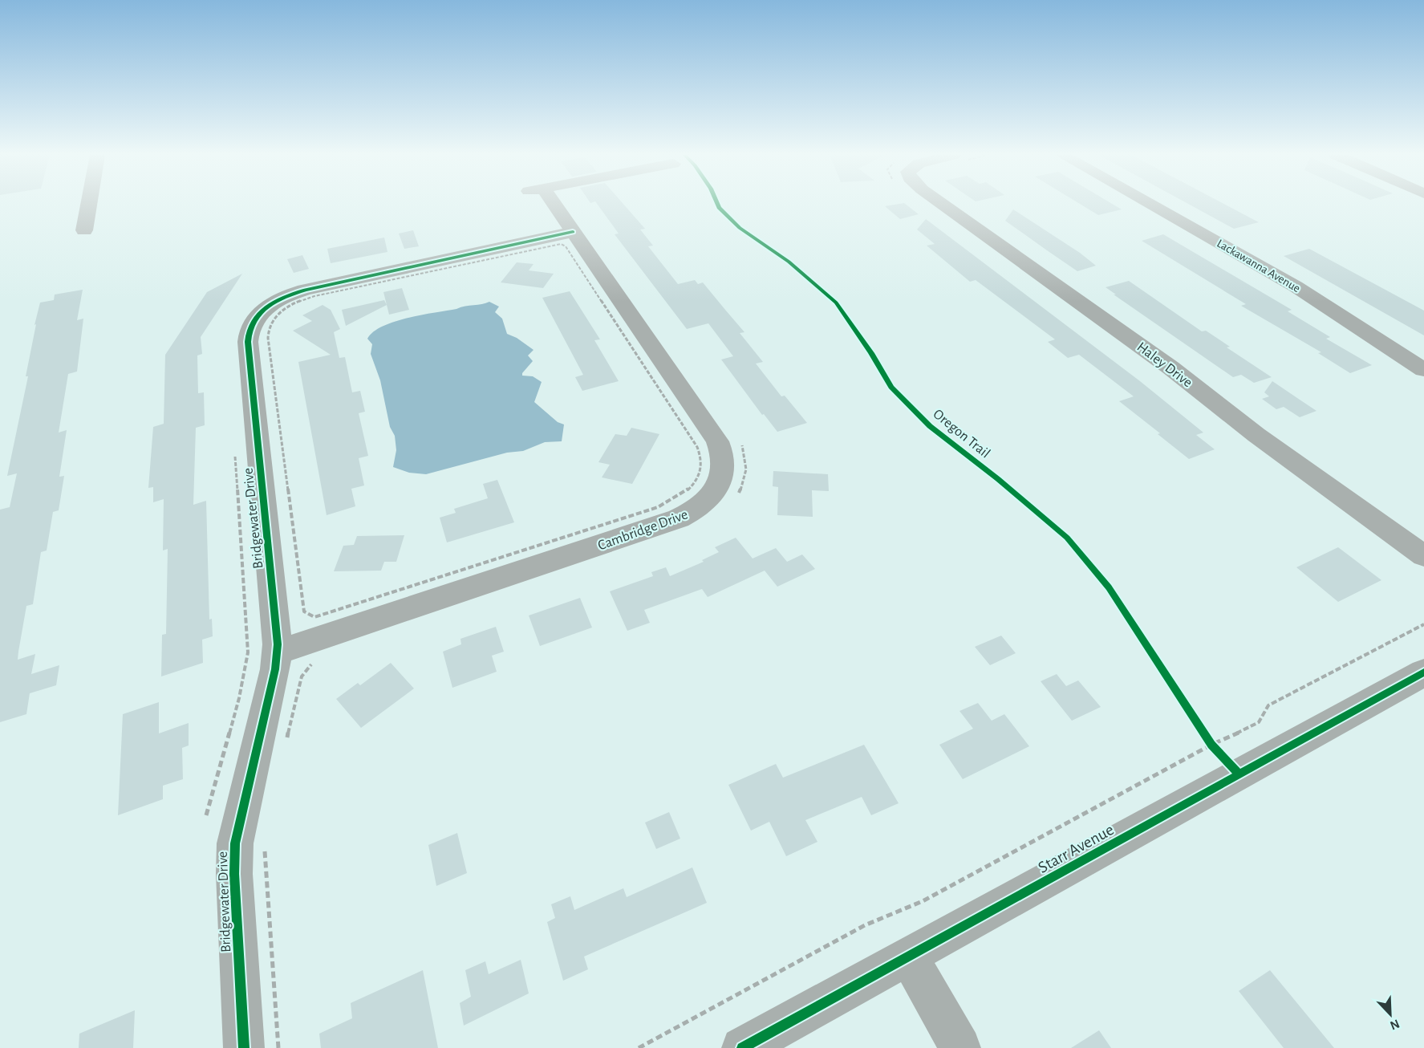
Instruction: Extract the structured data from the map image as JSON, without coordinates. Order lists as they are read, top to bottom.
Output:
{
  "streets": {
    "street": [
      "Lackawanna Avenue",
      "Haley Drive",
      "Bridgewater Drive",
      "Cambridge Drive",
      "Starr Avenue"
    ],
    "cycle path": ["Oregon Trail"]
  },
  "crossings": [
    ["Bridgewater Drive", "Cambridge Drive"]
  ],
  "north": "bottom right"
}
